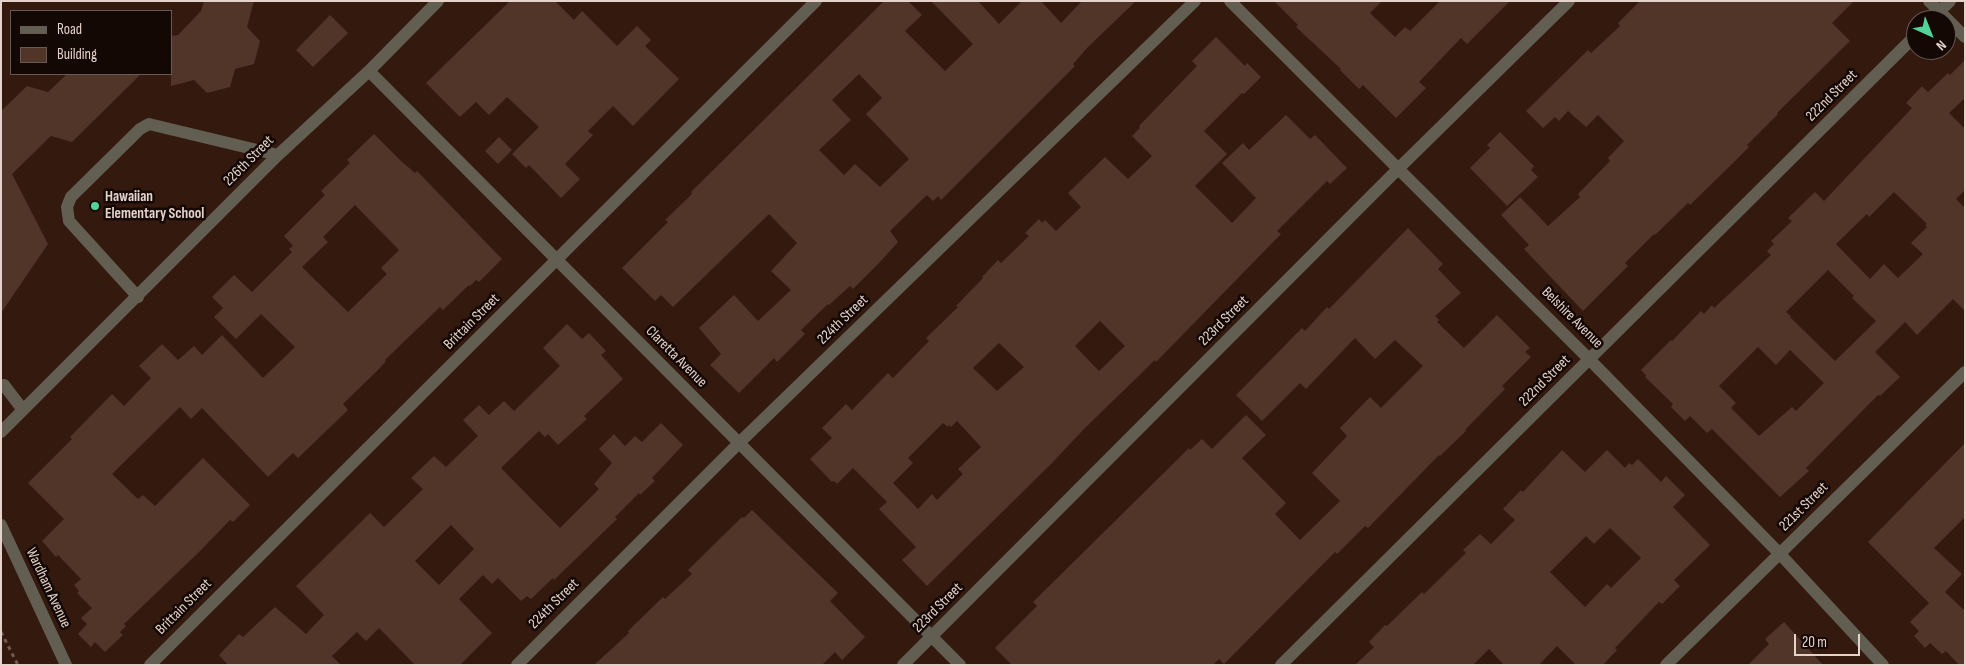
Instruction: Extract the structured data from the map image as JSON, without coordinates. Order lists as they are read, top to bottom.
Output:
{
  "streets": {
    "street": [
      "222nd Street",
      "226th Street",
      "Belshire Avenue",
      "224th Street",
      "223rd Street",
      "Brittain Street",
      "Claretta Avenue",
      "221st Street",
      "Wardham Avenue"
    ]
  },
  "crossings": [
    ["222nd Street", "Belshire Avenue"],
    ["226th Street", "Claretta Avenue"],
    ["Belshire Avenue", "223rd Street"],
    ["Belshire Avenue", "221st Street"],
    ["224th Street", "Claretta Avenue"],
    ["223rd Street", "Claretta Avenue"],
    ["Brittain Street", "Claretta Avenue"]
  ],
  "places": ["Hawaiian Elementary School"],
  "legend": ["Road", "Building"],
  "scale_bar": "20 m",
  "north": "bottom right"
}
